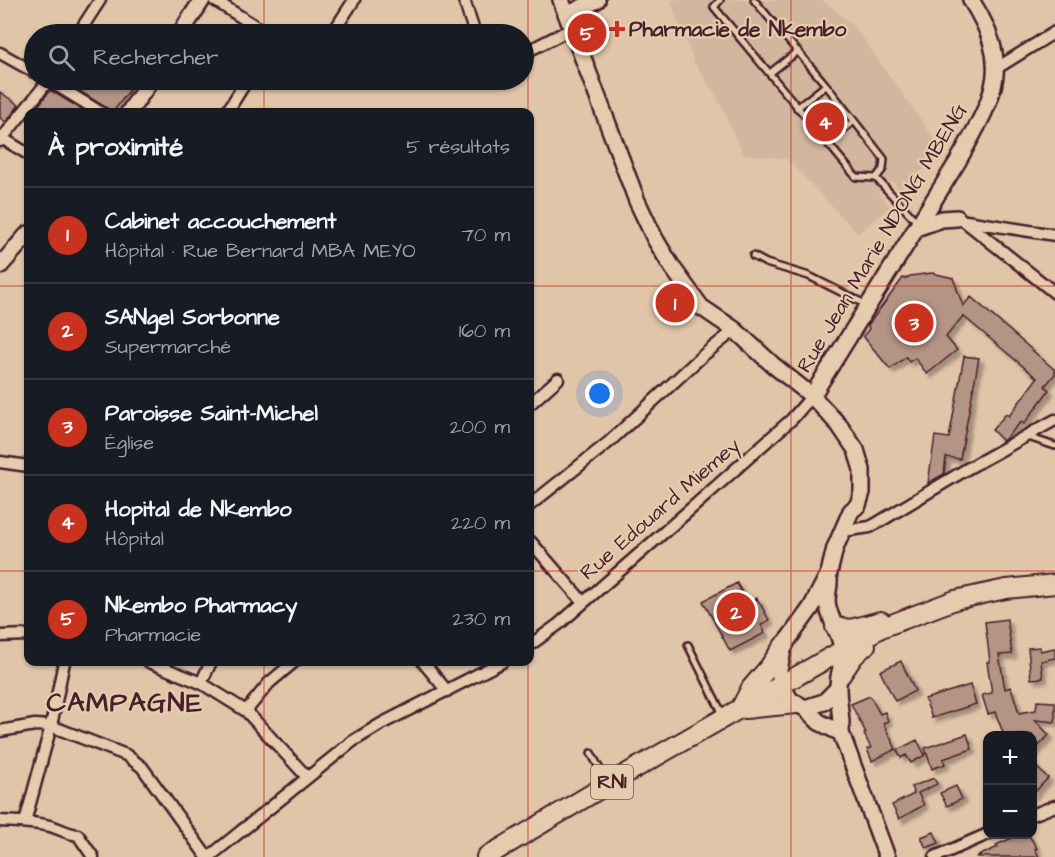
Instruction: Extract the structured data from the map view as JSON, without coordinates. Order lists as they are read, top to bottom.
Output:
{
  "streets": {
    "main road": ["Rue Jean Marie NDONG MBENG", "RN1"],
    "street": ["Rue Edouard Miemey"]
  },
  "crossings": [
    ["Rue Jean Marie NDONG MBENG", "Rue Edouard Miemey"]
  ],
  "districts": ["CAMPAGNE"],
  "places": {
    "health": ["Pharmacie de Nkembo"]
  },
  "page": {
    "pins": [
      "5",
      "4",
      "1",
      "3",
      "2"
    ],
    "search": "Rechercher",
    "heading": ["À proximité", "5 résultats"],
    "list": [
      {
        "mark": "1",
        "name": "Cabinet accouchement",
        "note": "Hôpital · Rue Bernard MBA MEYO",
        "value": "70 m"
      },
      {
        "mark": "2",
        "name": "SANgel Sorbonne",
        "note": "Supermarché",
        "value": "160 m"
      },
      {
        "mark": "3",
        "name": "Paroisse Saint-Michel",
        "note": "Église",
        "value": "200 m"
      },
      {
        "mark": "4",
        "name": "Hopital de Nkembo",
        "note": "Hôpital",
        "value": "220 m"
      },
      {
        "mark": "5",
        "name": "Nkembo Pharmacy",
        "note": "Pharmacie",
        "value": "230 m"
      }
    ],
    "map_buttons": ["+", "−"]
  }
}
